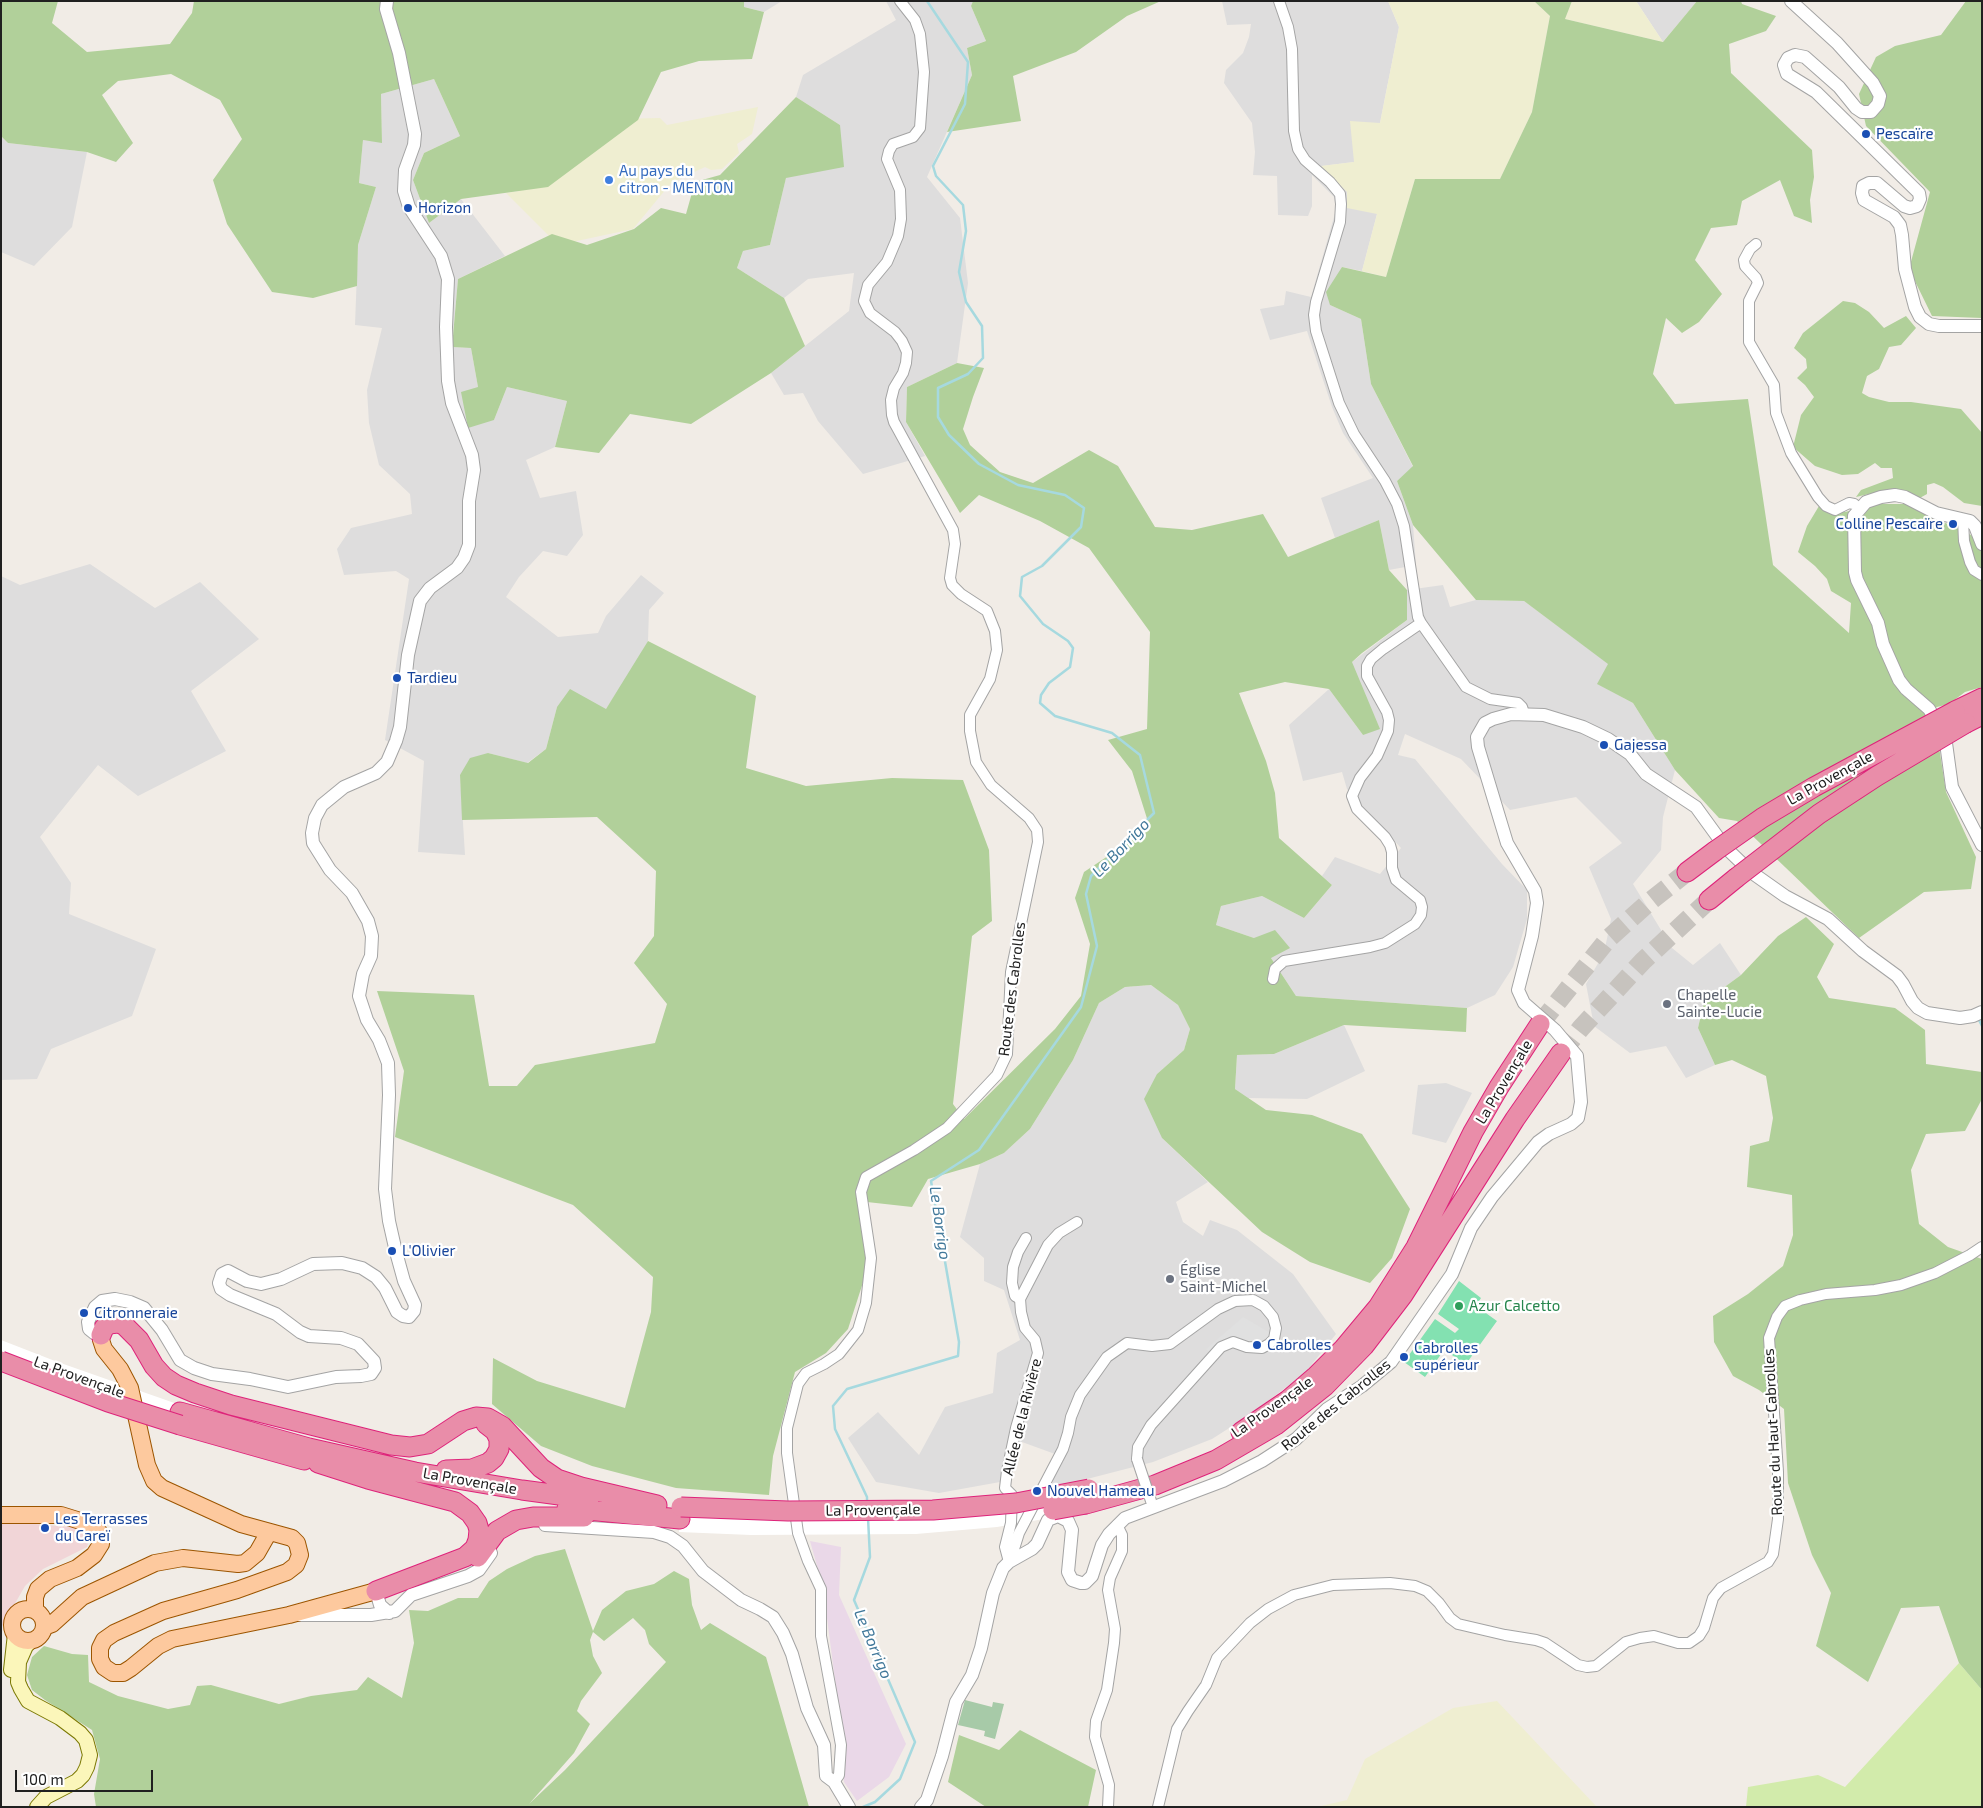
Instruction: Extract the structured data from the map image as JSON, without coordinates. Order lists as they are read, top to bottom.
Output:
{
  "streets": {
    "highway": ["La Provençale"],
    "street": ["Route des Cabrolles", "Allée de la Rivière", "Route du Haut-Cabrolles"]
  },
  "crossings": [
    ["Route des Cabrolles", "Allée de la Rivière"]
  ],
  "water": ["Le Borrigo"],
  "places": [
    "Pescaïre",
    "Au pays du citron - MENTON",
    "Horizon",
    "Colline Pescaïre",
    "Tardieu",
    "Gajessa",
    "Chapelle Sainte-Lucie",
    "L'Olivier",
    "Église Saint-Michel",
    "Azur Calcetto",
    "Citronneraie",
    "Cabrolles",
    "Cabrolles supérieur",
    "Nouvel Hameau",
    "Les Terrasses du Careï"
  ],
  "scale_bar": "100 m"
}
